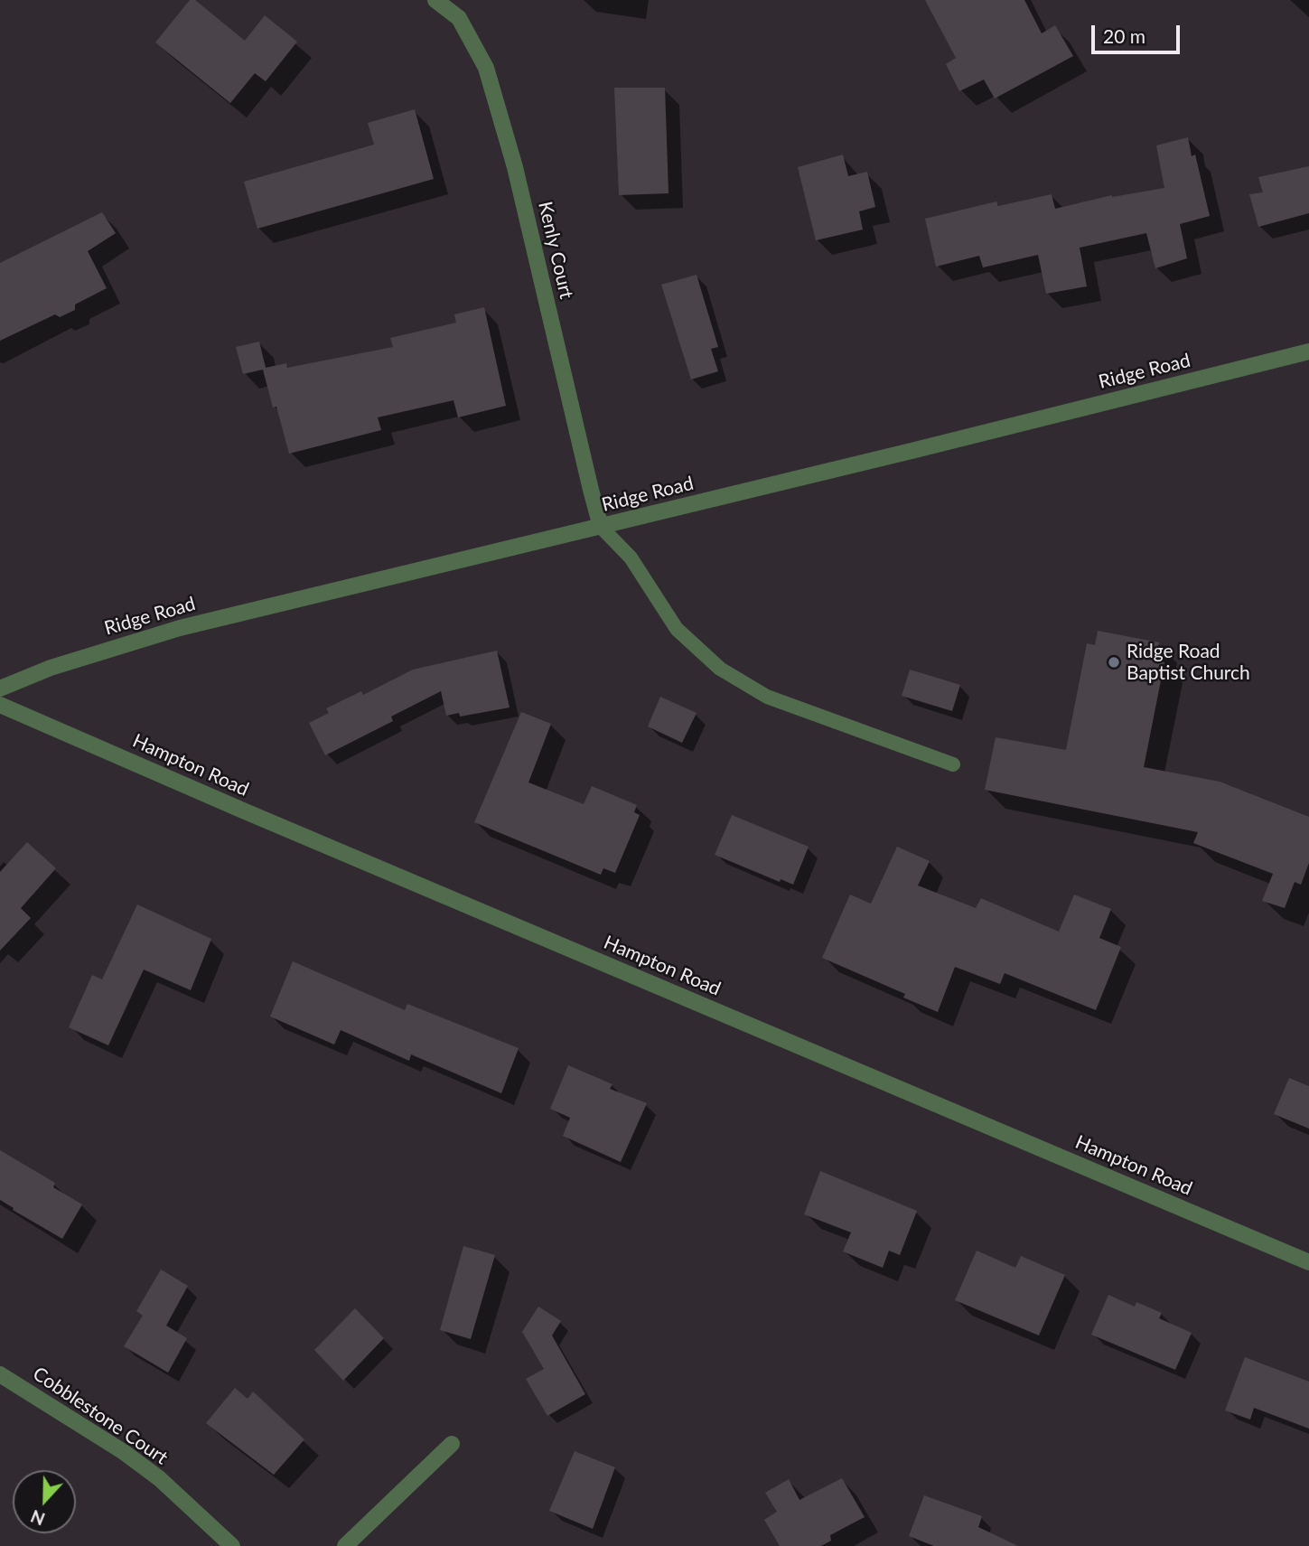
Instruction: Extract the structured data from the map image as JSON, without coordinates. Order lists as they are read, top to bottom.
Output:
{
  "streets": {
    "street": [
      "Kenly Court",
      "Ridge Road",
      "Hampton Road",
      "Cobblestone Court"
    ]
  },
  "crossings": [
    ["Kenly Court", "Ridge Road"]
  ],
  "places": ["Ridge Road Baptist Church"],
  "scale_bar": "20 m",
  "north": "bottom"
}
